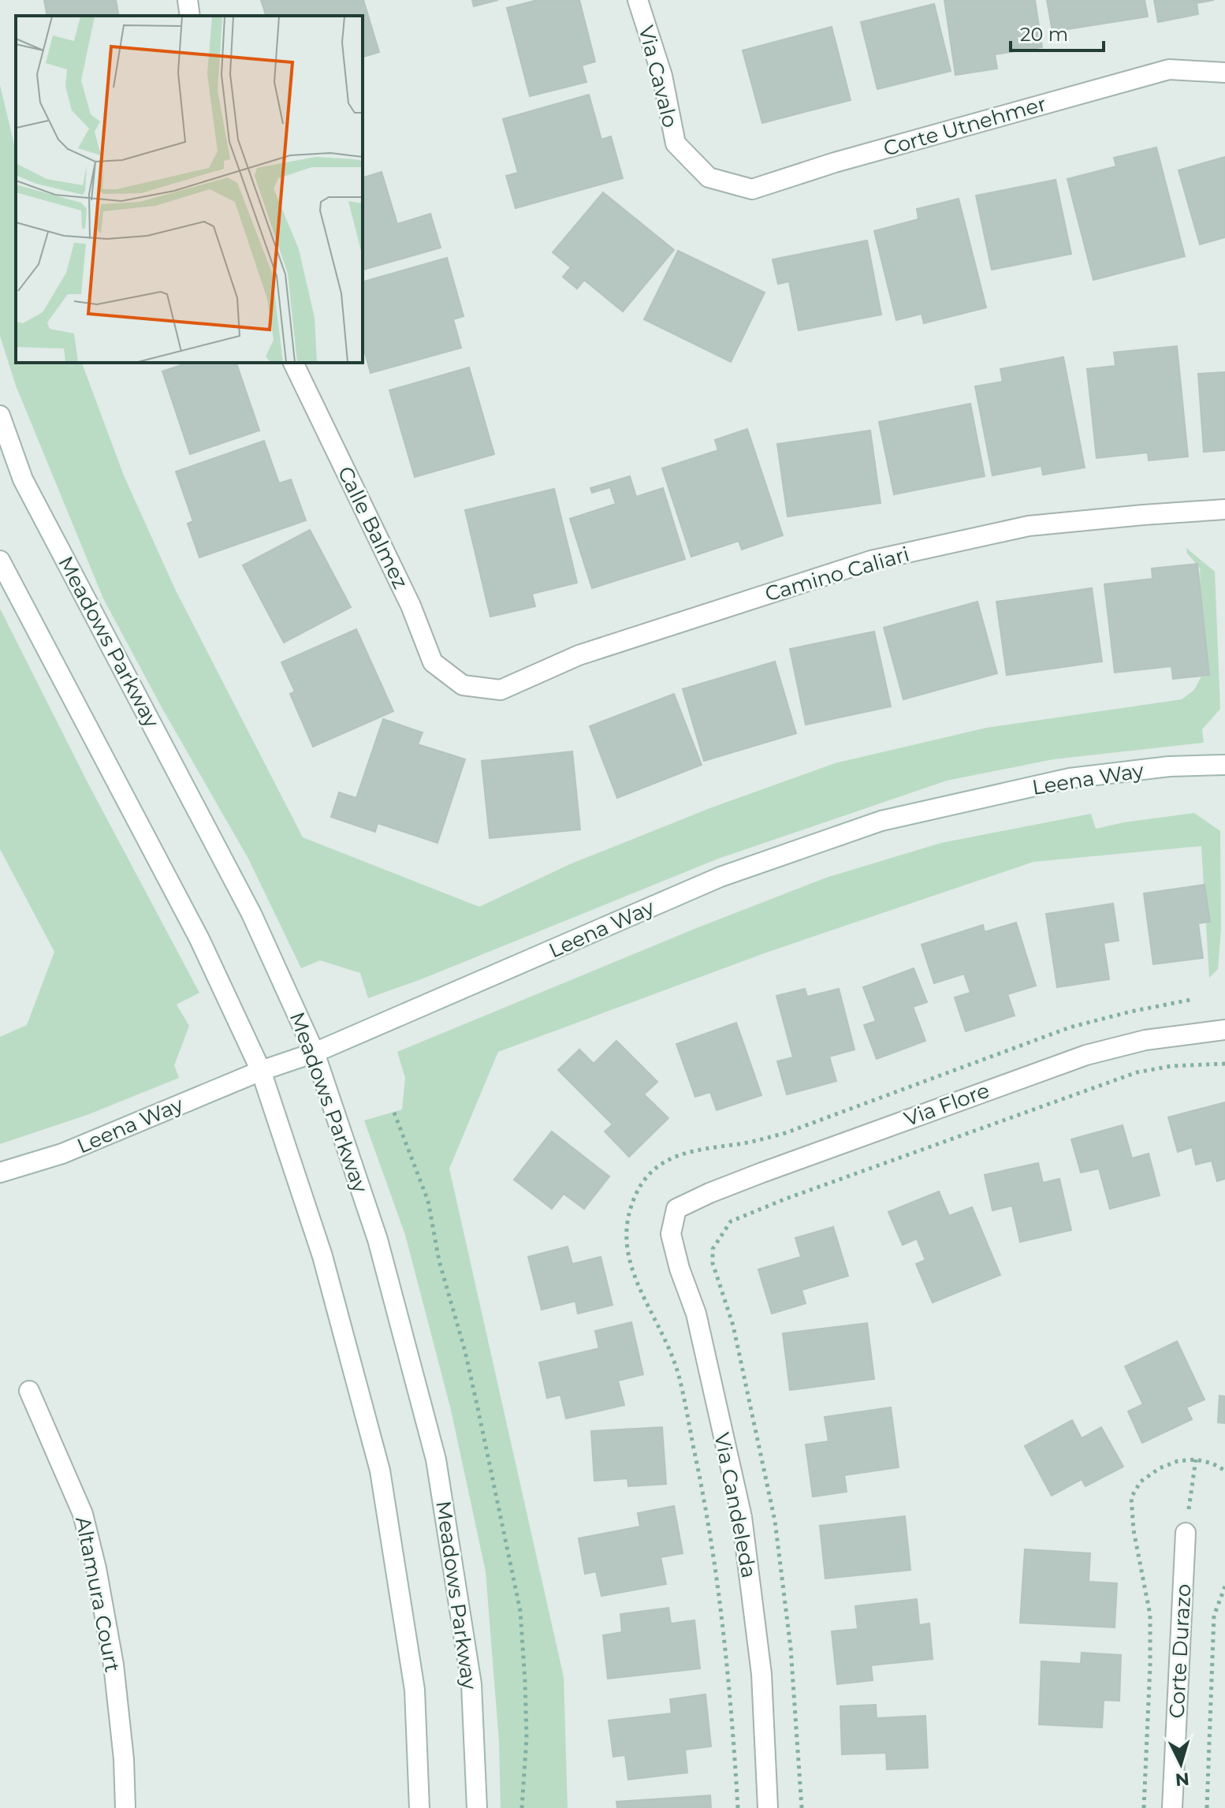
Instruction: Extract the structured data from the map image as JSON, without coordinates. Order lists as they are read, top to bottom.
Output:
{
  "streets": {
    "street": [
      "Via Cavalo",
      "Corte Utnehmer",
      "Calle Balmez",
      "Camino Caliari",
      "Meadows Parkway",
      "Leena Way",
      "Via Flore",
      "Via Candeleda",
      "Altamura Court",
      "Corte Durazo"
    ]
  },
  "crossings": [
    ["Via Cavalo", "Corte Utnehmer"],
    ["Calle Balmez", "Camino Caliari"],
    ["Meadows Parkway", "Leena Way"],
    ["Via Flore", "Via Candeleda"]
  ],
  "scale_bar": "20 m",
  "north": "bottom"
}
